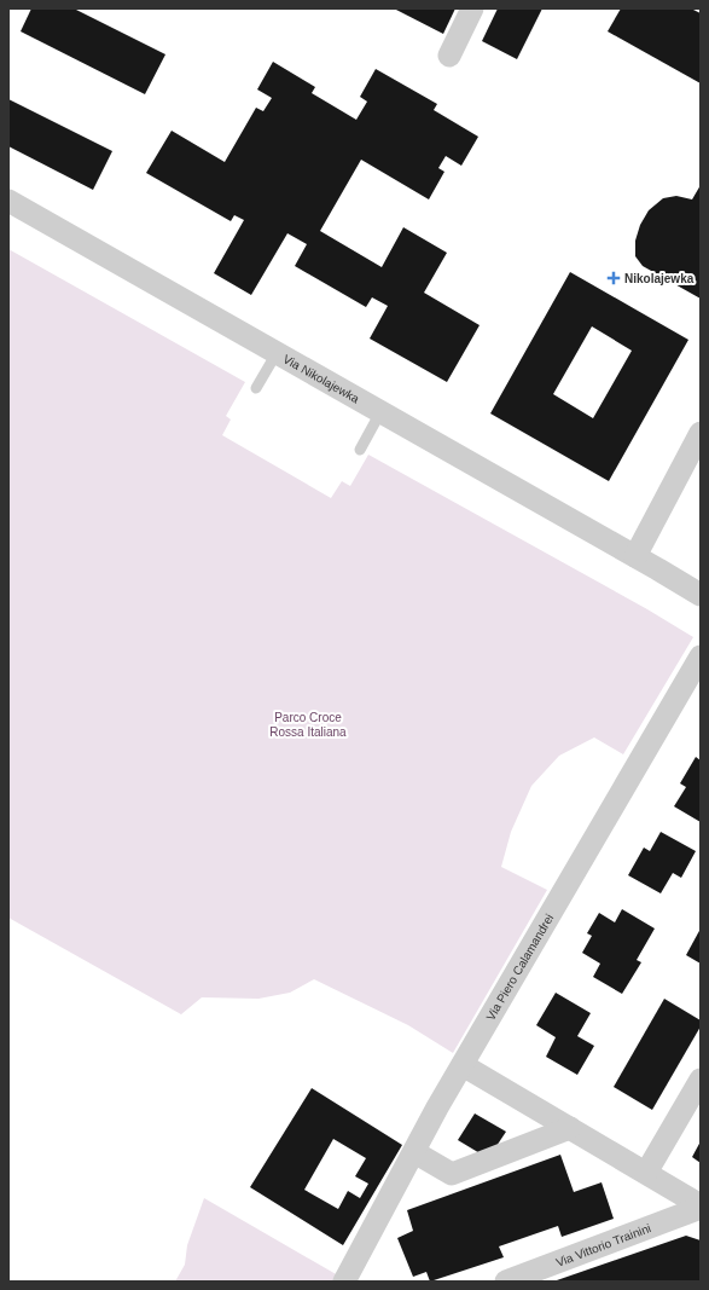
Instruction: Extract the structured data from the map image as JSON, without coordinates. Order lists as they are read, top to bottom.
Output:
{
  "streets": {
    "street": ["Via Nikolajewka", "Via Piero Calamandrei", "Via Vittorio Trainini"]
  },
  "crossings": [
    ["Via Piero Calamandrei", "Via Vittorio Trainini"]
  ],
  "parks": ["Parco Croce Rossa Italiana"],
  "places": {
    "health": ["Nikolajewka"]
  }
}
